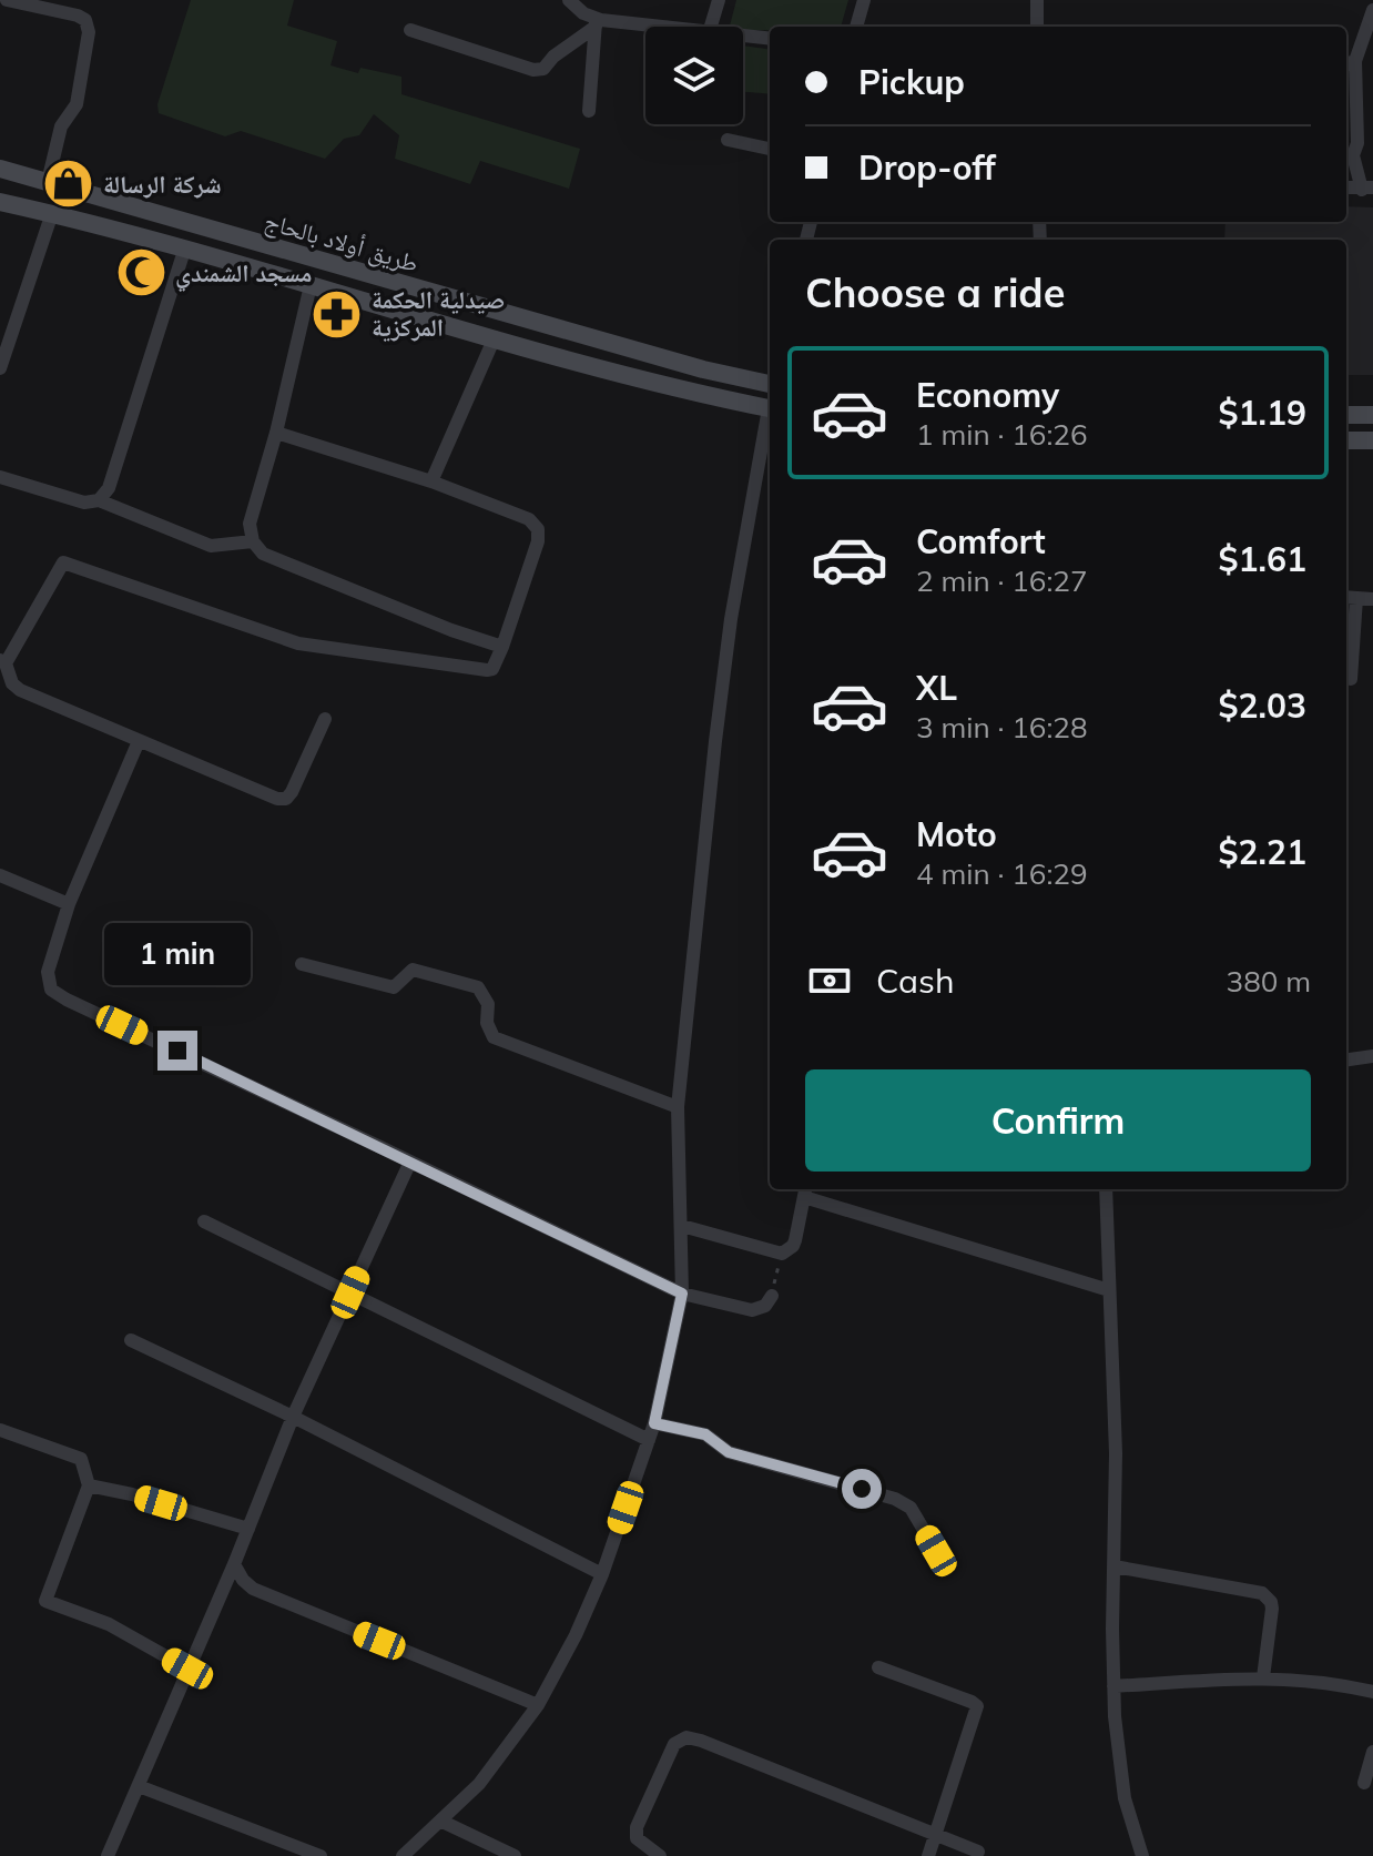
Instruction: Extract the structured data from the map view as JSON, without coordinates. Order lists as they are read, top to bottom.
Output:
{
  "streets": {
    "main road": ["طريق أولاد بالحاج"]
  },
  "places": {
    "shop": ["شركة الرسالة"],
    "mosque": ["مسجد الشمندي"],
    "pharmacy": ["صيدلية الحكمة المركزية"]
  },
  "page": {
    "banner": ["Pickup", "Drop-off"],
    "heading": "Choose a ride",
    "list": [
      {
        "name": "Economy",
        "note": "1 min · 16:26",
        "value": "$1.19"
      },
      {
        "name": "Comfort",
        "note": "2 min · 16:27",
        "value": "$1.61"
      },
      {
        "name": "XL",
        "note": "3 min · 16:28",
        "value": "$2.03"
      },
      {
        "name": "Moto",
        "note": "4 min · 16:29",
        "value": "$2.21"
      }
    ],
    "bubble": "1 min",
    "pay": ["Cash", "380 m"],
    "buttons": "Confirm"
  }
}
